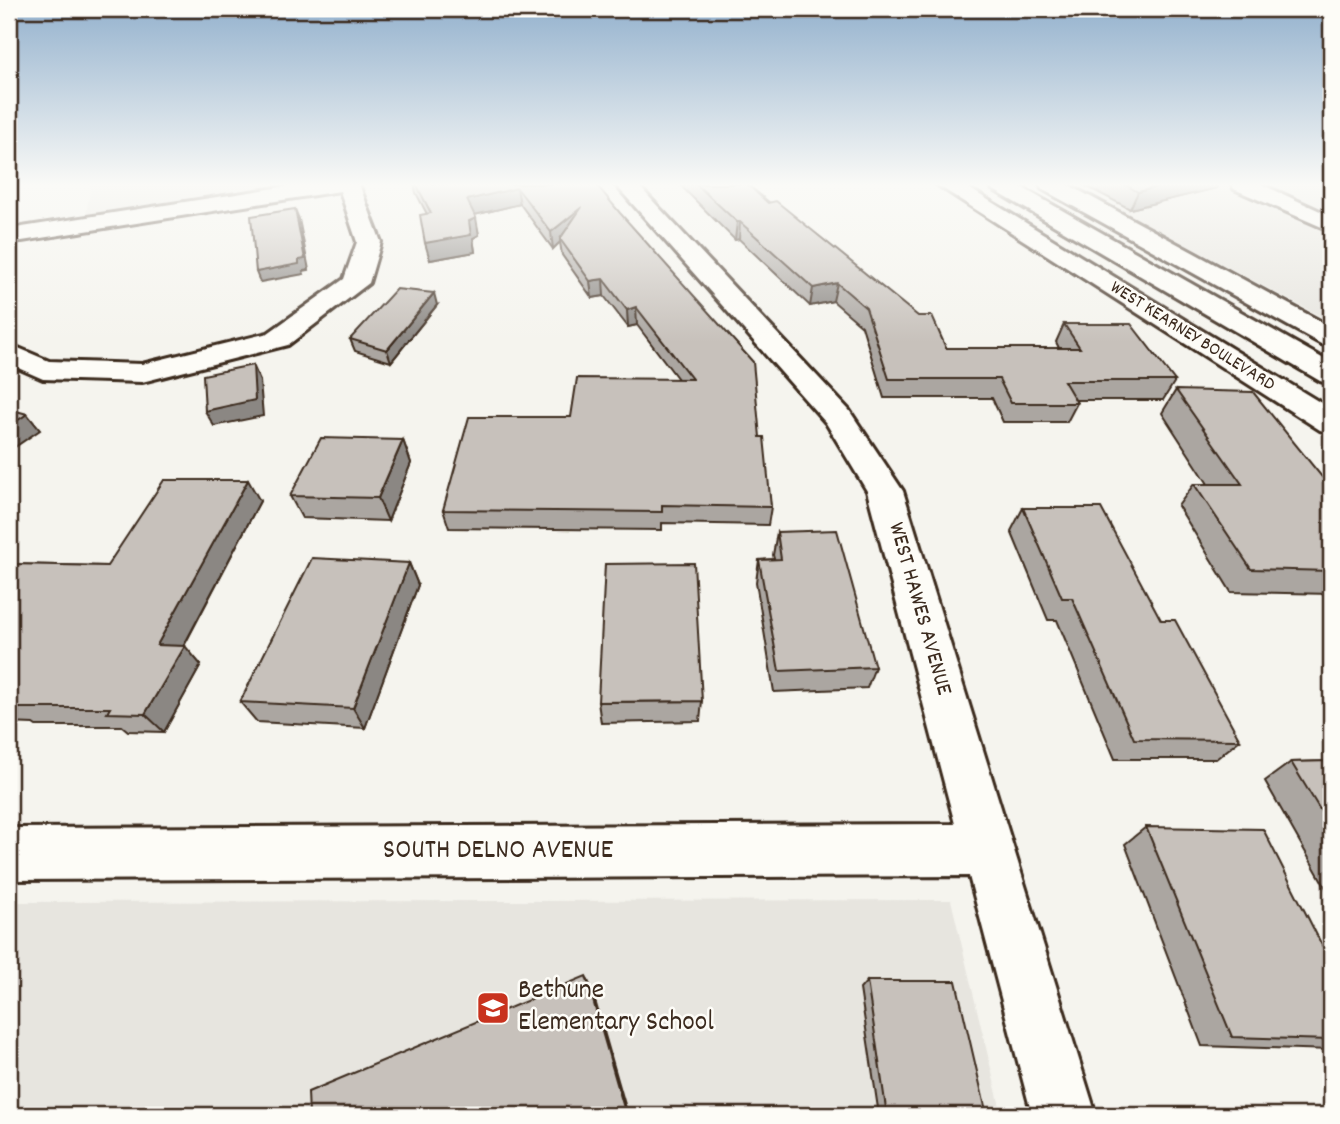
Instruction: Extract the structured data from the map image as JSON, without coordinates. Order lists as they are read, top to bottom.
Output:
{
  "streets": {
    "street": ["WEST KEARNEY BOULEVARD", "WEST HAWES AVENUE", "SOUTH DELNO AVENUE"]
  },
  "crossings": [
    ["WEST HAWES AVENUE", "SOUTH DELNO AVENUE"]
  ],
  "places": {
    "school or university": ["Bethune Elementary School"]
  }
}
